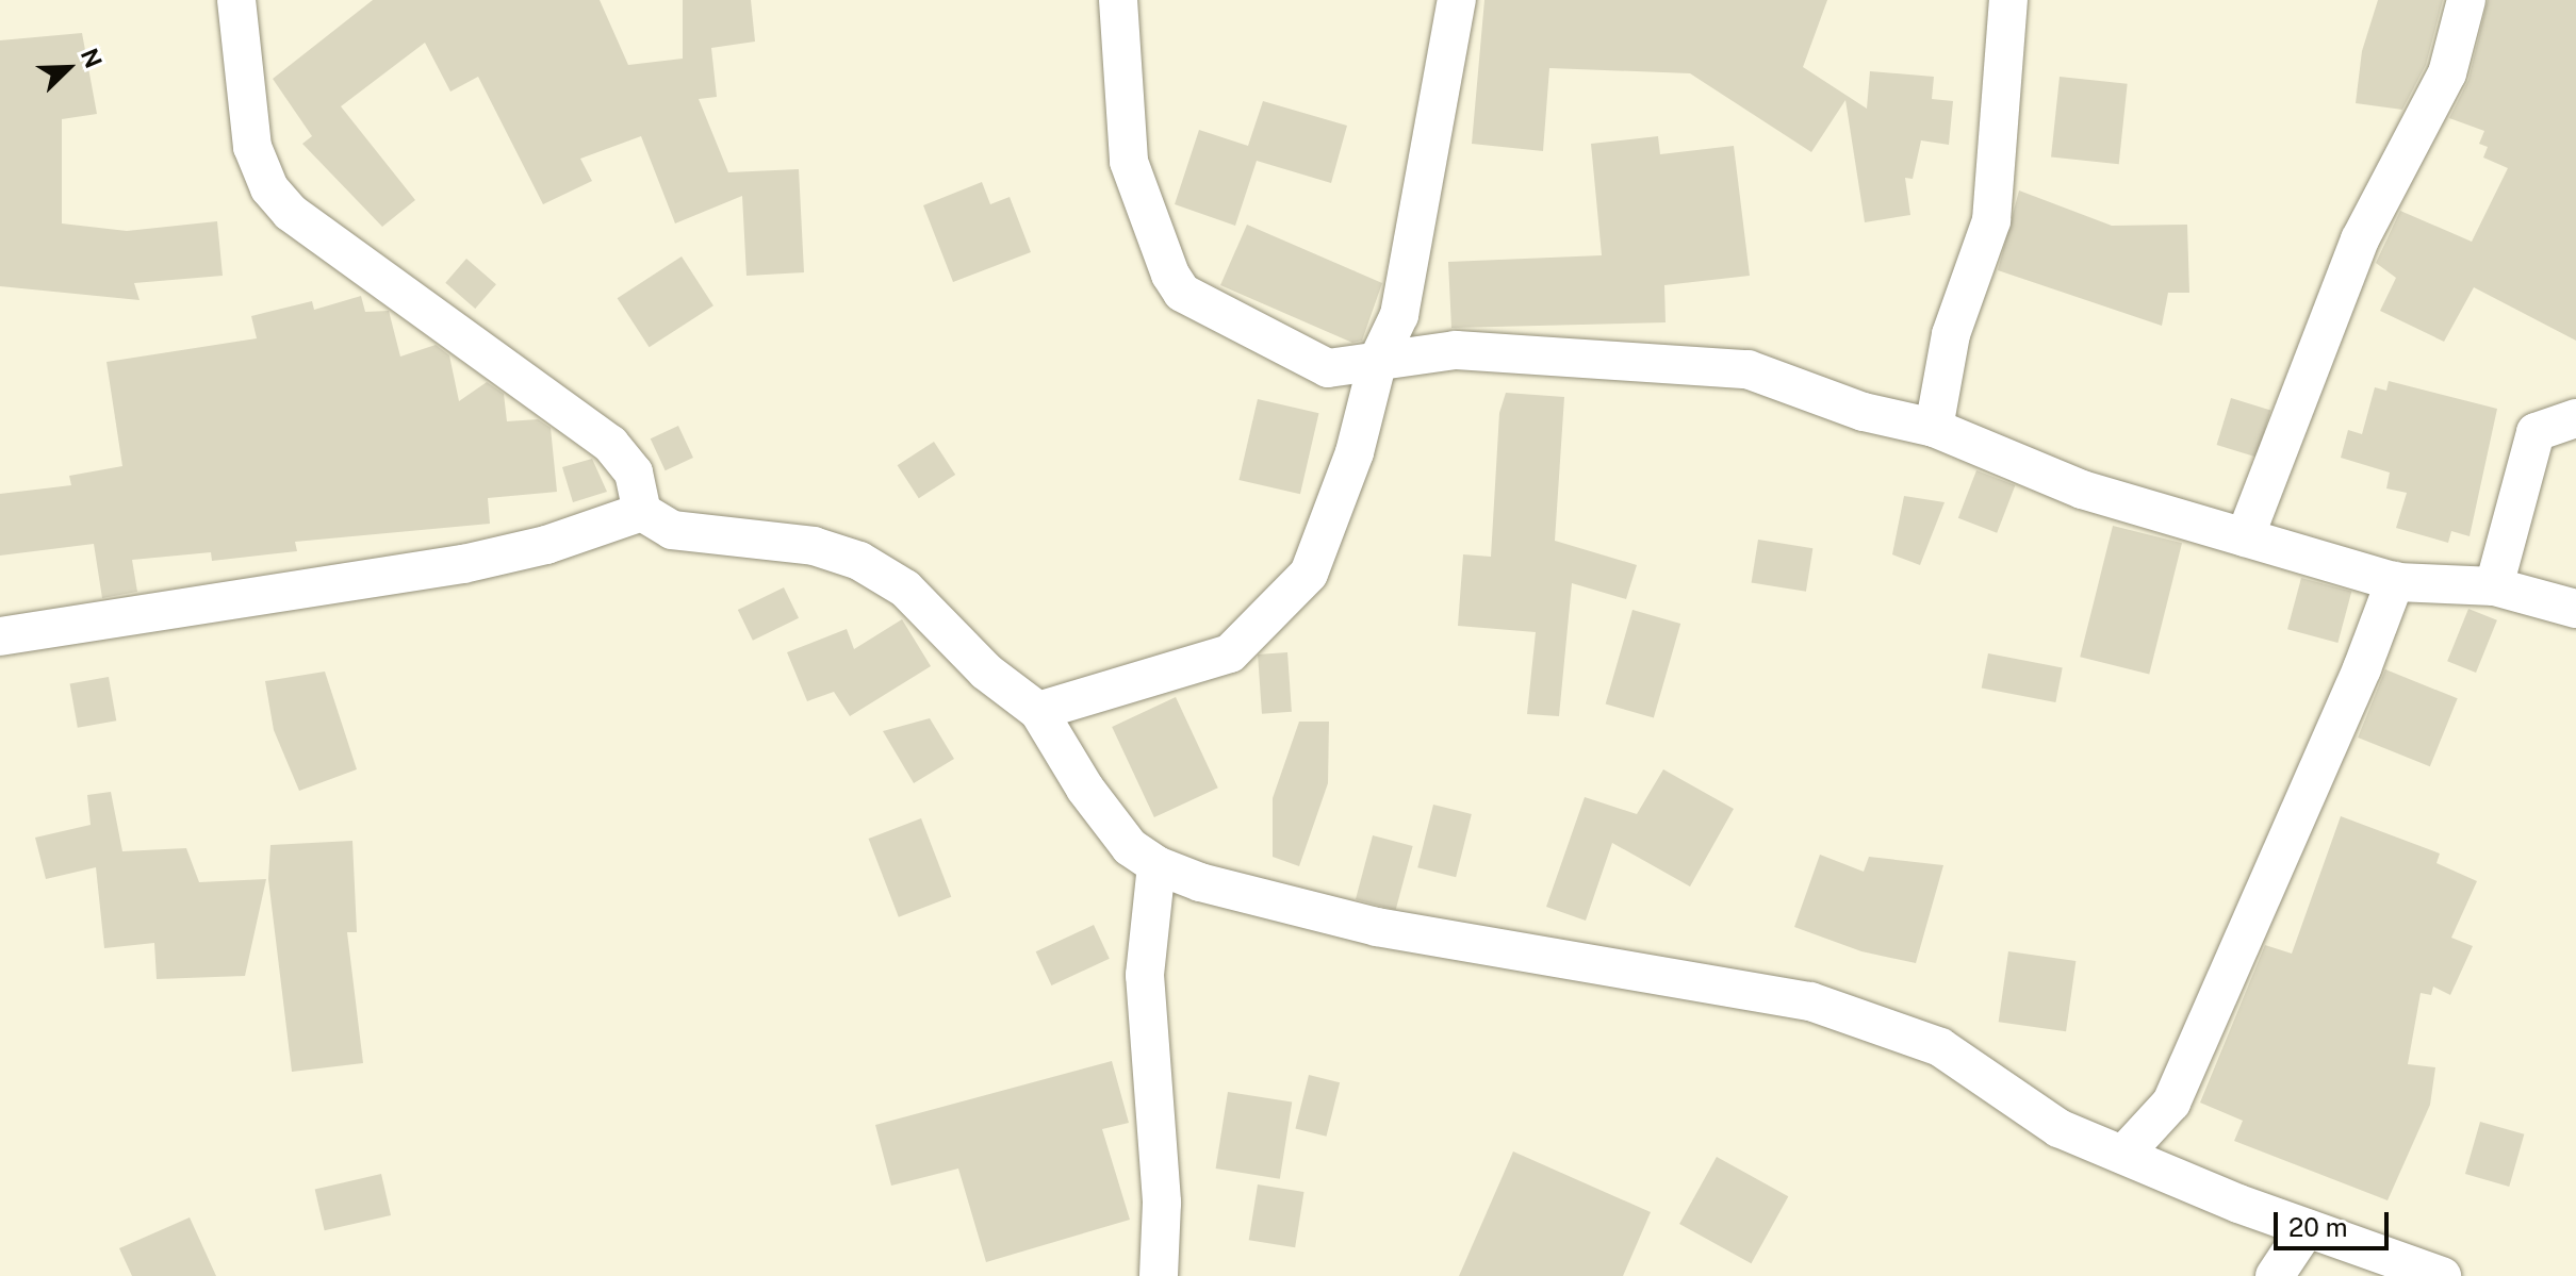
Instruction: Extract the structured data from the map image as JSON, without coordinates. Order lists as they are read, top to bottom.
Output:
{
  "scale_bar": "20 m",
  "north": "top right"
}
